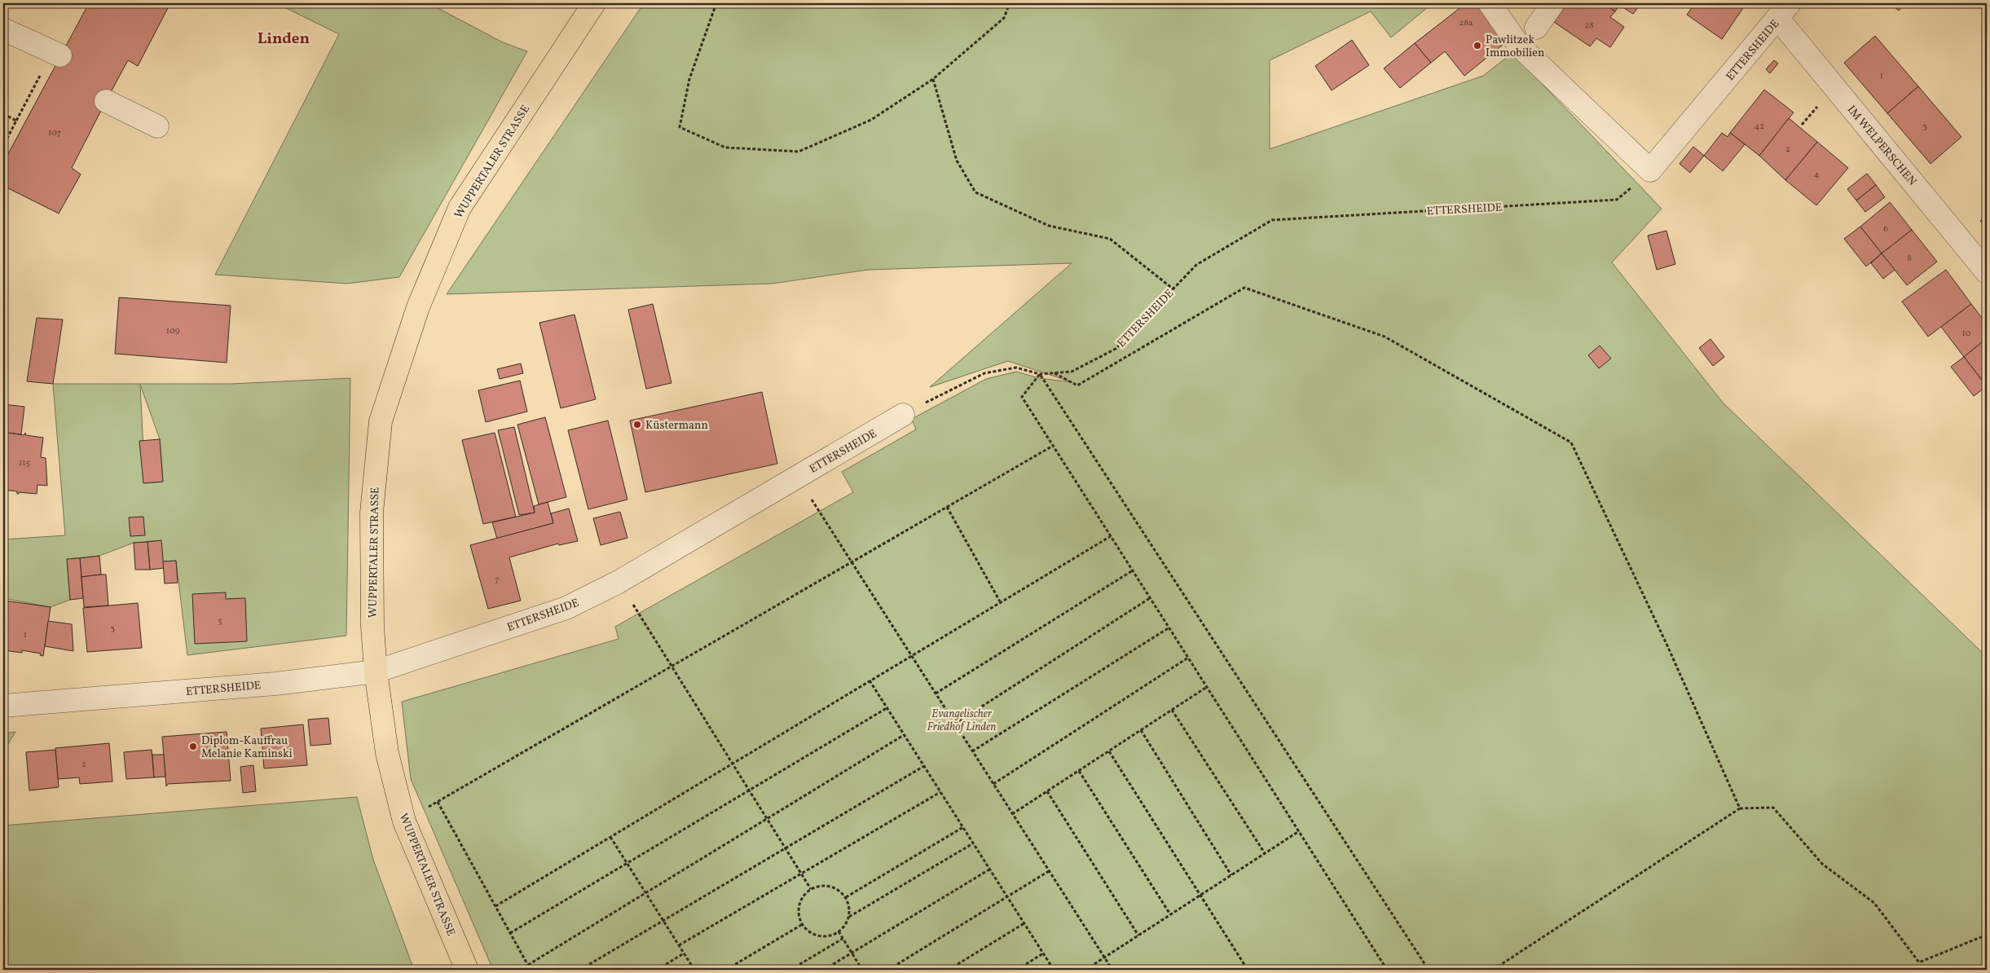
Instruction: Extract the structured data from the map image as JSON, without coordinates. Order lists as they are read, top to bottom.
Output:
{
  "streets": {
    "main road": ["WUPPERTALER STRASSE"],
    "street": ["ETTERSHEIDE", "IM WELPERSCHEN"]
  },
  "crossings": [
    ["ETTERSHEIDE", "IM WELPERSCHEN"],
    ["ETTERSHEIDE", "WUPPERTALER STRASSE"]
  ],
  "districts": ["Linden"],
  "parks": ["Evangelischer Friedhof Linden"],
  "places": ["Pawlitzek Immobilien", "Küstermann", "Diplom-Kauffrau Melanie Kaminski"],
  "house_numbers": [
    "28a",
    "28",
    "1",
    "42",
    "3",
    "107",
    "2",
    "4",
    "6",
    "8",
    "109",
    "10",
    "115",
    "7",
    "5",
    "3",
    "1",
    "2"
  ]
}
